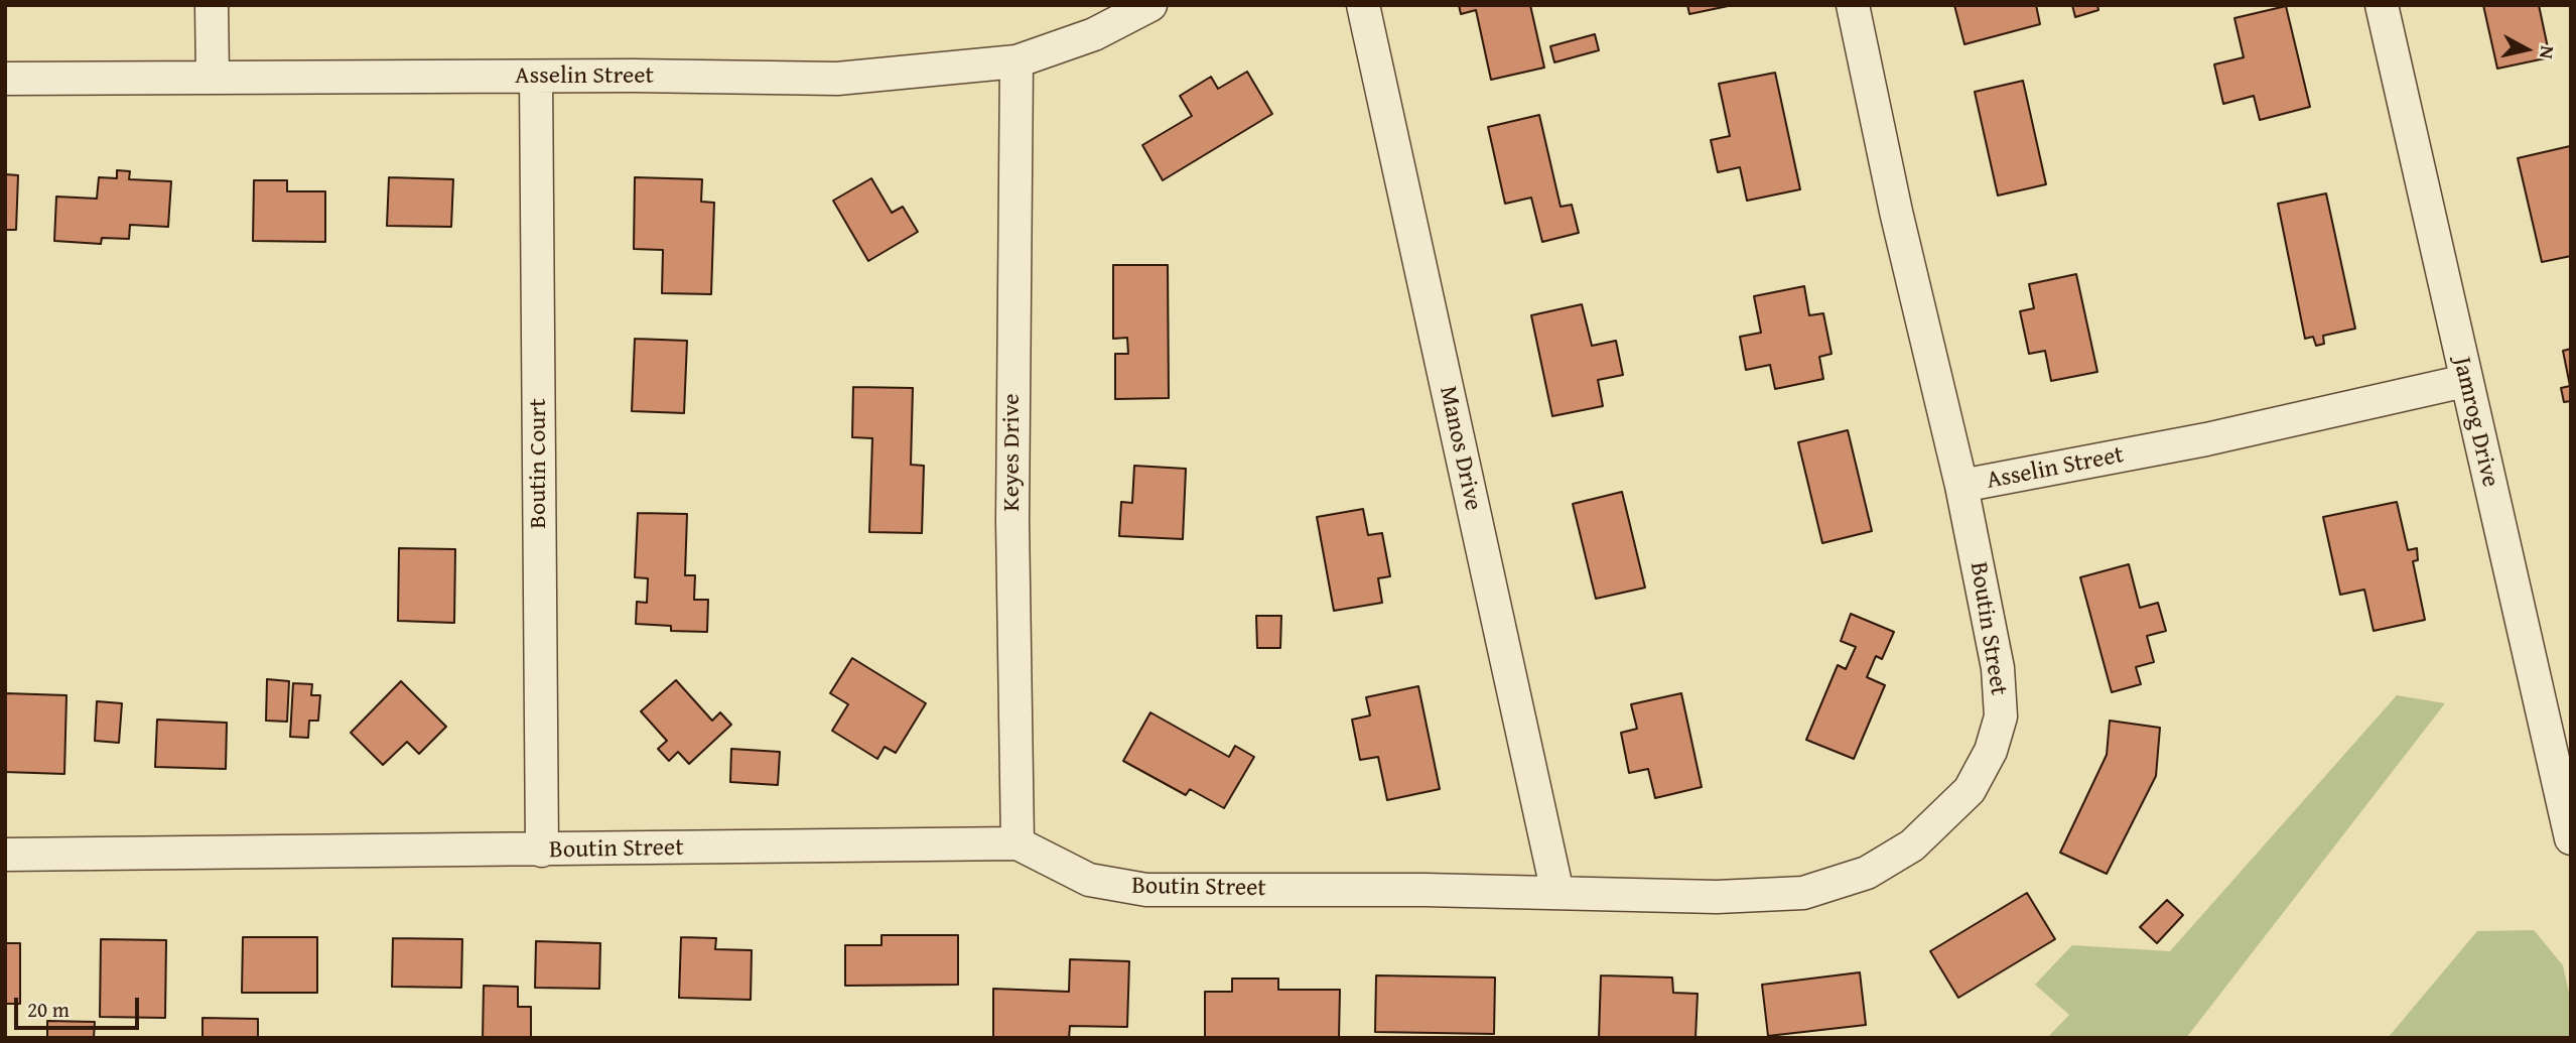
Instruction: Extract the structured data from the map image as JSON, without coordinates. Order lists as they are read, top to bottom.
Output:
{
  "streets": {
    "street": [
      "Asselin Street",
      "Jamrog Drive",
      "Manos Drive",
      "Keyes Drive",
      "Boutin Court",
      "Boutin Street"
    ]
  },
  "crossings": [
    ["Asselin Street", "Jamrog Drive"],
    ["Asselin Street", "Keyes Drive"],
    ["Asselin Street", "Boutin Court"],
    ["Asselin Street", "Boutin Street"],
    ["Manos Drive", "Boutin Street"],
    ["Keyes Drive", "Boutin Street"],
    ["Boutin Court", "Boutin Street"]
  ],
  "scale_bar": "20 m",
  "north": "right"
}
